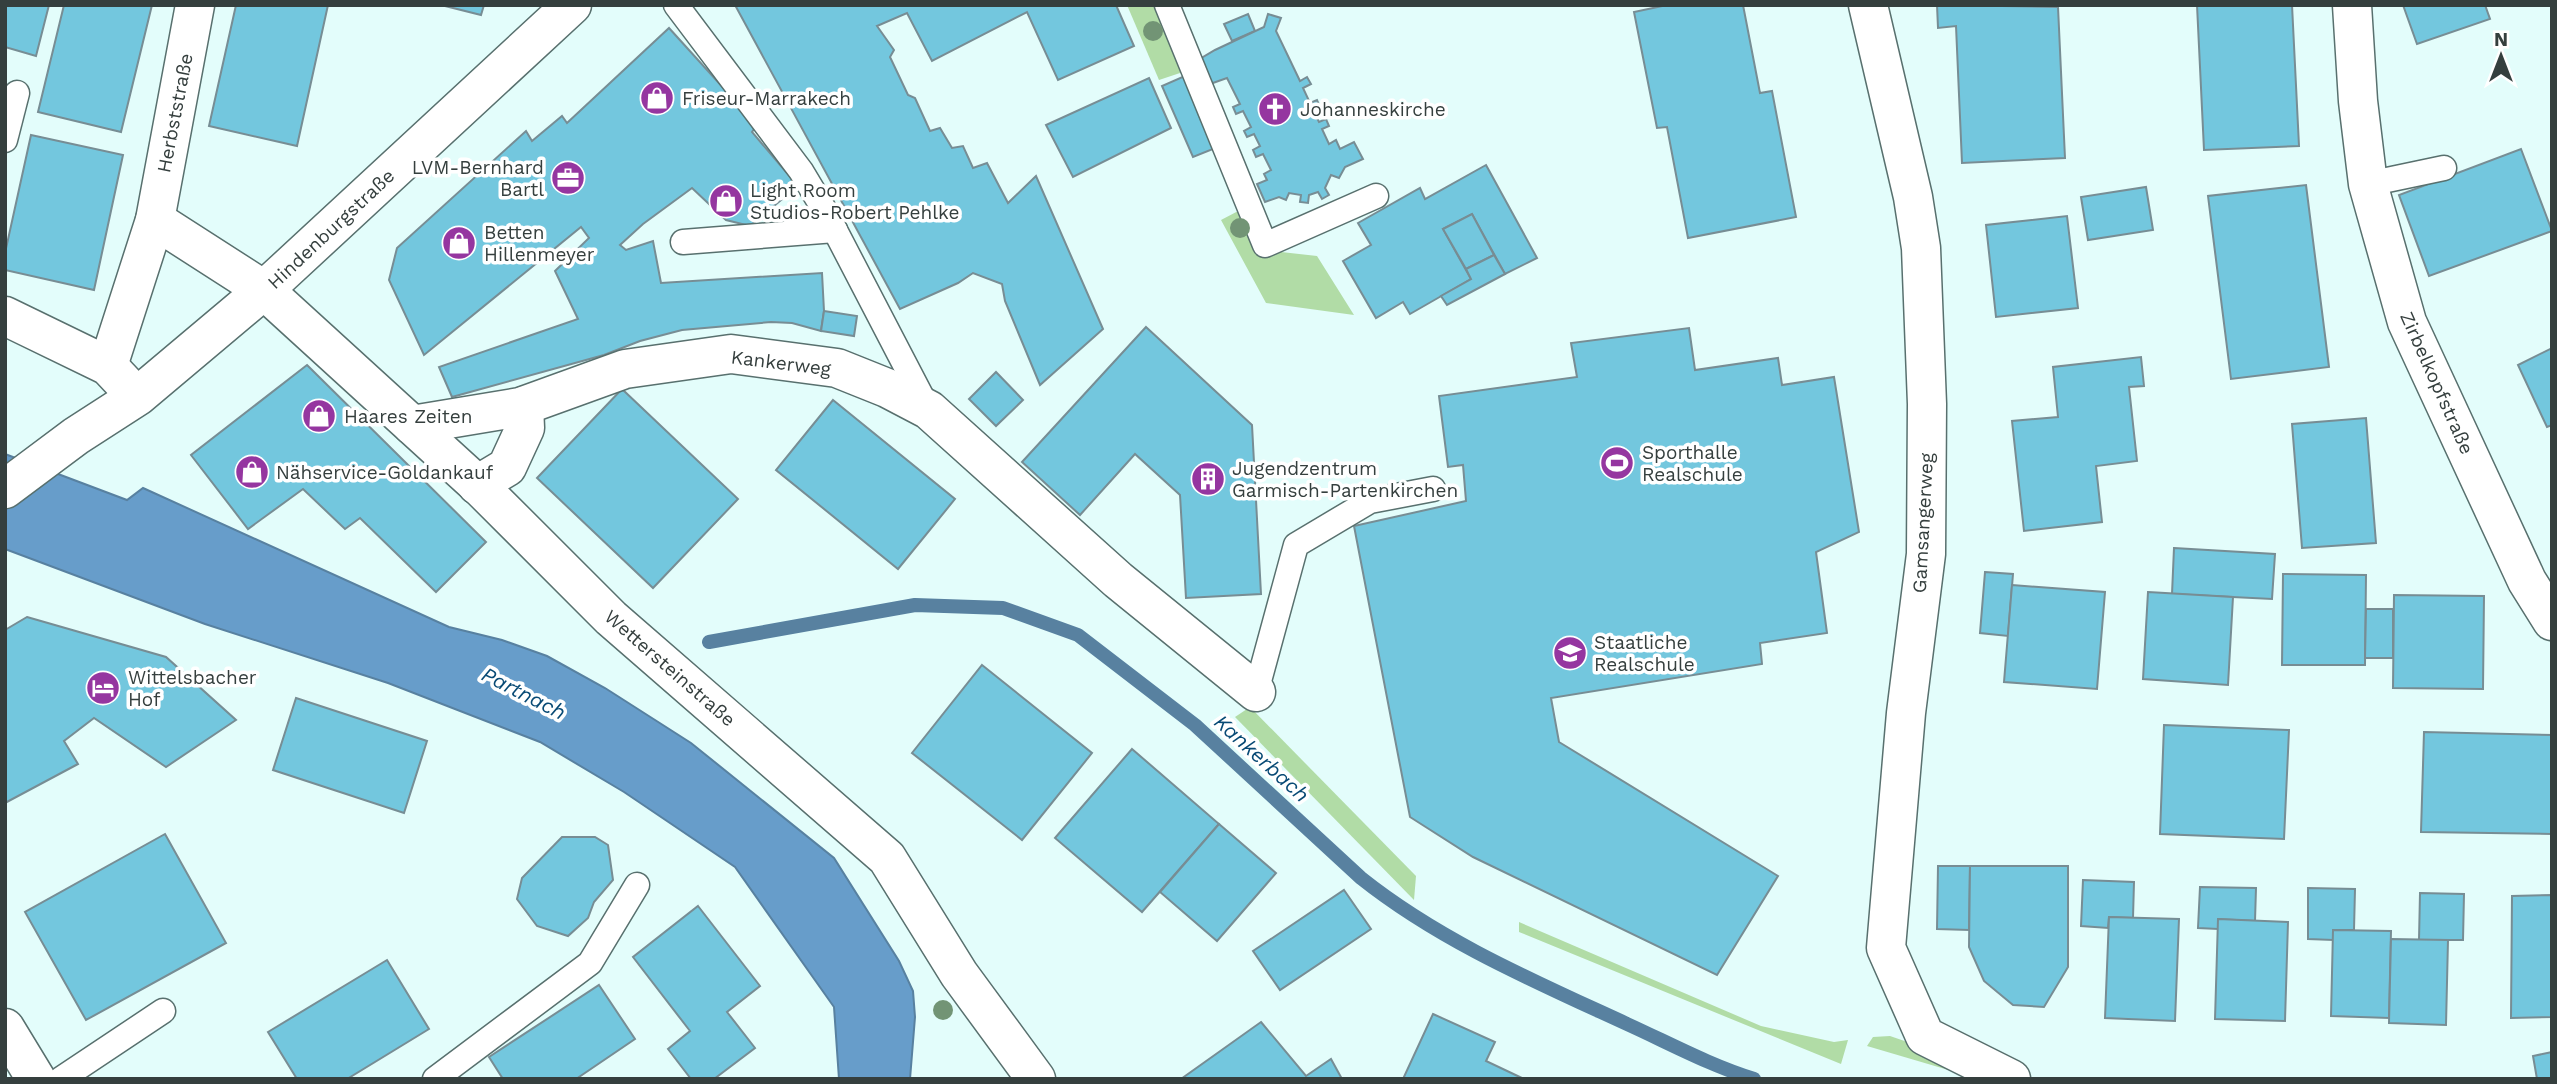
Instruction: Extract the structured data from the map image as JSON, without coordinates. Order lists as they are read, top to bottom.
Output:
{
  "streets": {
    "street": [
      "Herbststraße",
      "Hindenburgstraße",
      "Kankerweg",
      "Zirbelkopfstraße",
      "Gamsangerweg",
      "Wettersteinstraße"
    ]
  },
  "crossings": [
    ["Hindenburgstraße", "Wettersteinstraße"],
    ["Kankerweg", "Wettersteinstraße"]
  ],
  "water": ["Partnach", "Kankerbach"],
  "places": {
    "shop": [
      "Friseur-Marrakech",
      "Light Room Studios-Robert Pehlke",
      "Betten Hillenmeyer",
      "Haares Zeiten",
      "Nähservice-Goldankauf"
    ],
    "church": ["Johanneskirche"],
    "office": ["LVM-Bernhard Bartl"],
    "sports": ["Sporthalle Realschule"],
    "building": ["Jugendzentrum Garmisch-Partenkirchen"],
    "school or university": ["Staatliche Realschule"],
    "hotel": ["Wittelsbacher Hof"]
  },
  "north": "top"
}
